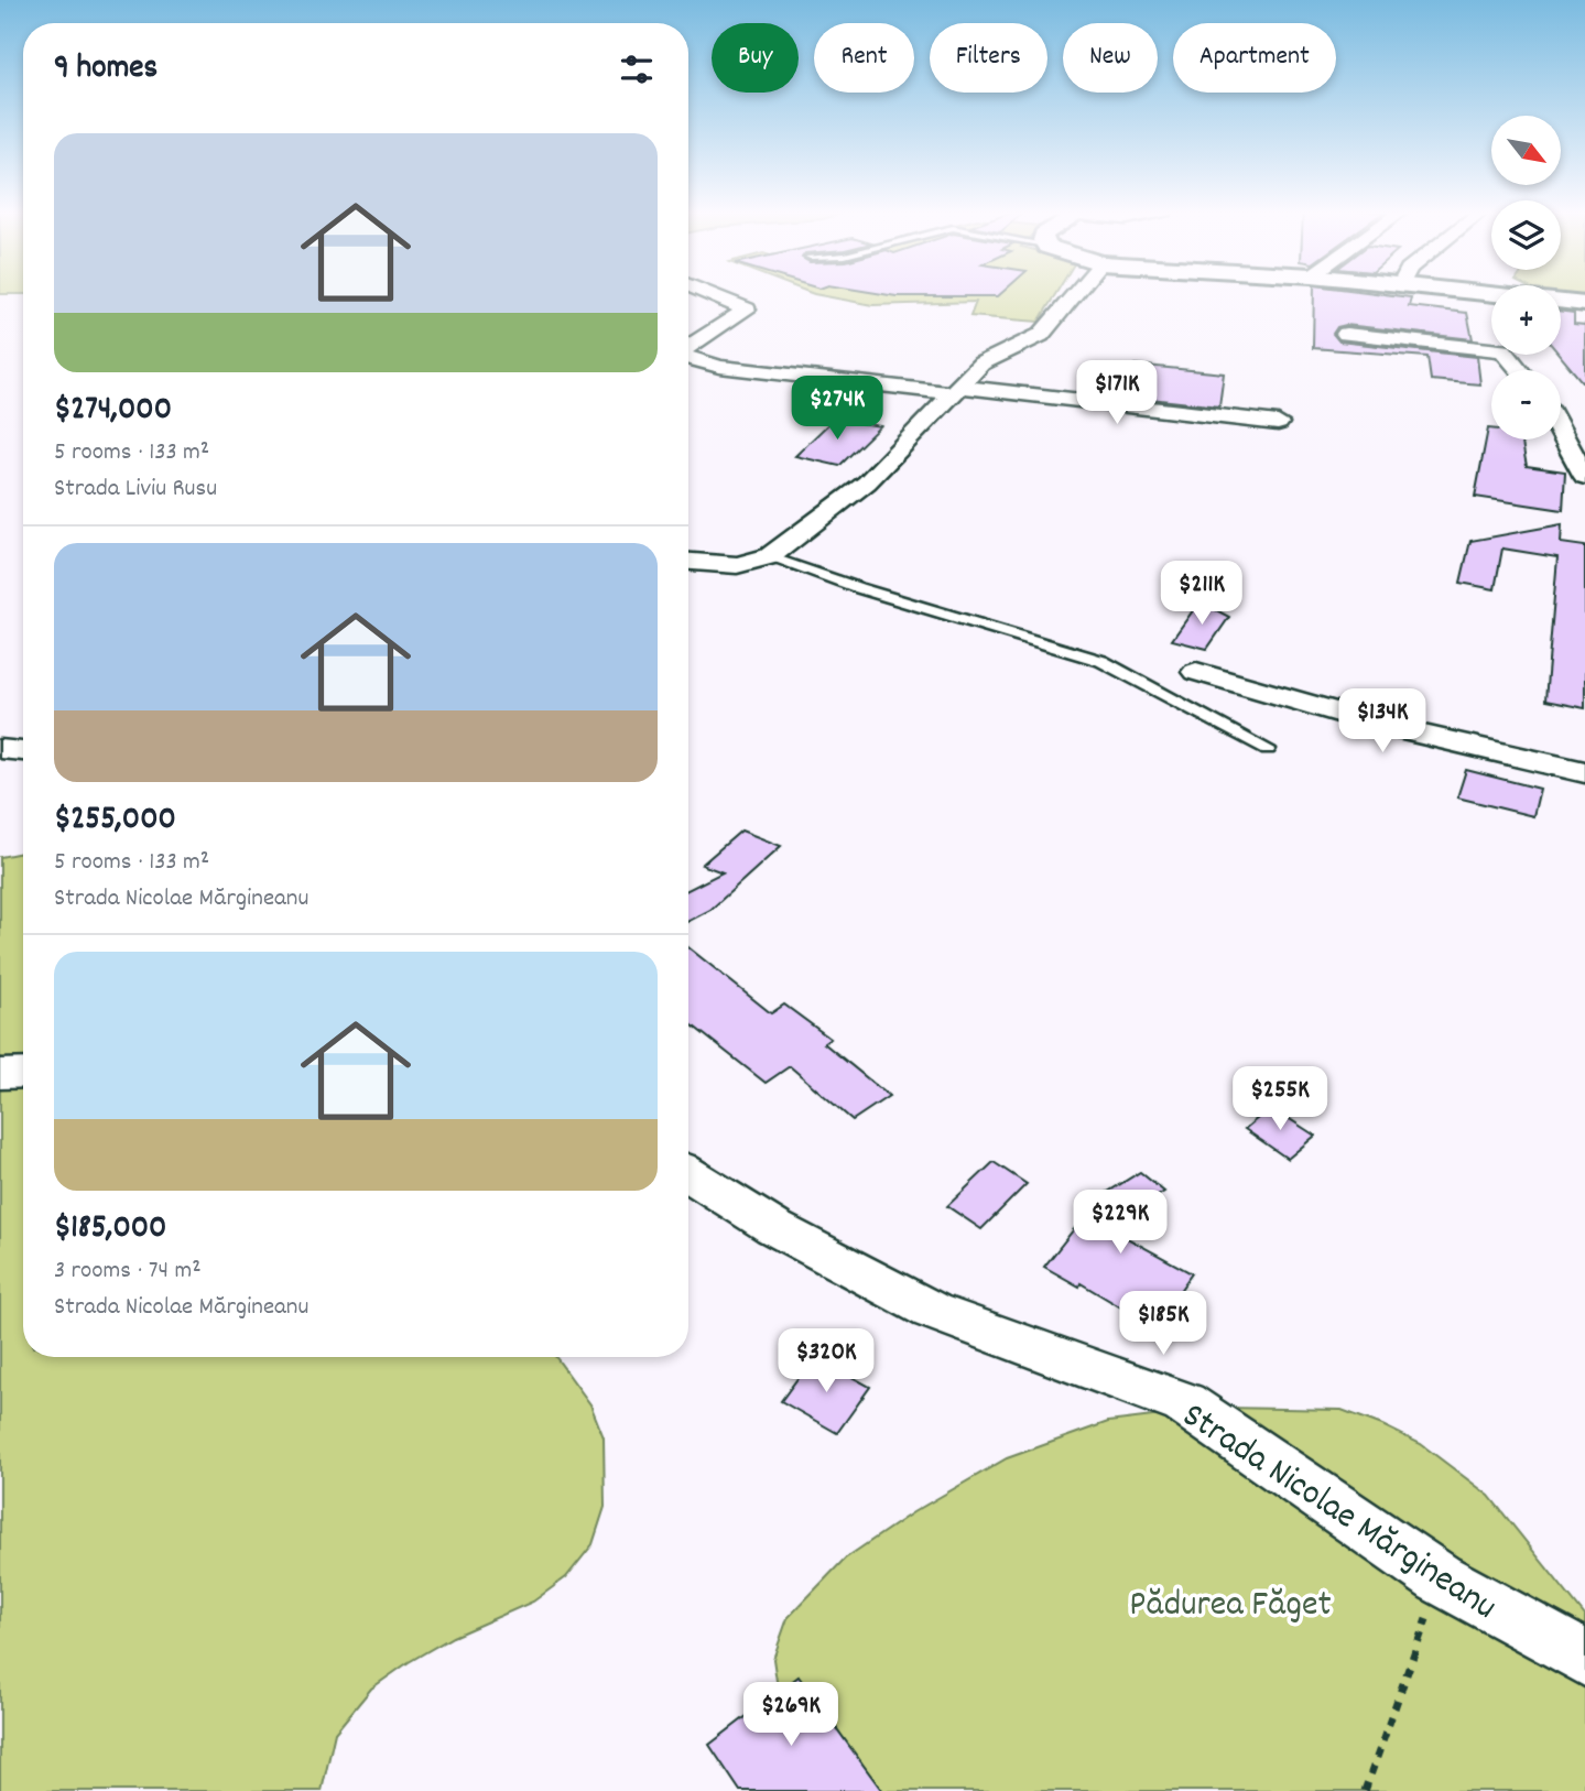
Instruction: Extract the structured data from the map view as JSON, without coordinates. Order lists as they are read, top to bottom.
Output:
{
  "streets": {
    "street": ["Strada Nicolae Mărgineanu"]
  },
  "parks": ["Pădurea Făget"],
  "north": "bottom right",
  "page": {
    "chip": [
      "Buy",
      "Rent",
      "Filters",
      "New",
      "Apartment"
    ],
    "heading": "9 homes",
    "map_buttons": ["+", "−"],
    "list": [
      {
        "name": "$274,000",
        "note": "5 rooms · 133 m² · Strada Liviu Rusu"
      },
      {
        "name": "$255,000",
        "note": "5 rooms · 133 m² · Strada Nicolae Mărgineanu"
      },
      {
        "name": "$185,000",
        "note": "3 rooms · 74 m² · Strada Nicolae Mărgineanu"
      }
    ],
    "price": [
      "$171K",
      "$274K",
      "$211K",
      "$134K",
      "$255K",
      "$229K",
      "$185K",
      "$320K",
      "$269K"
    ]
  }
}
